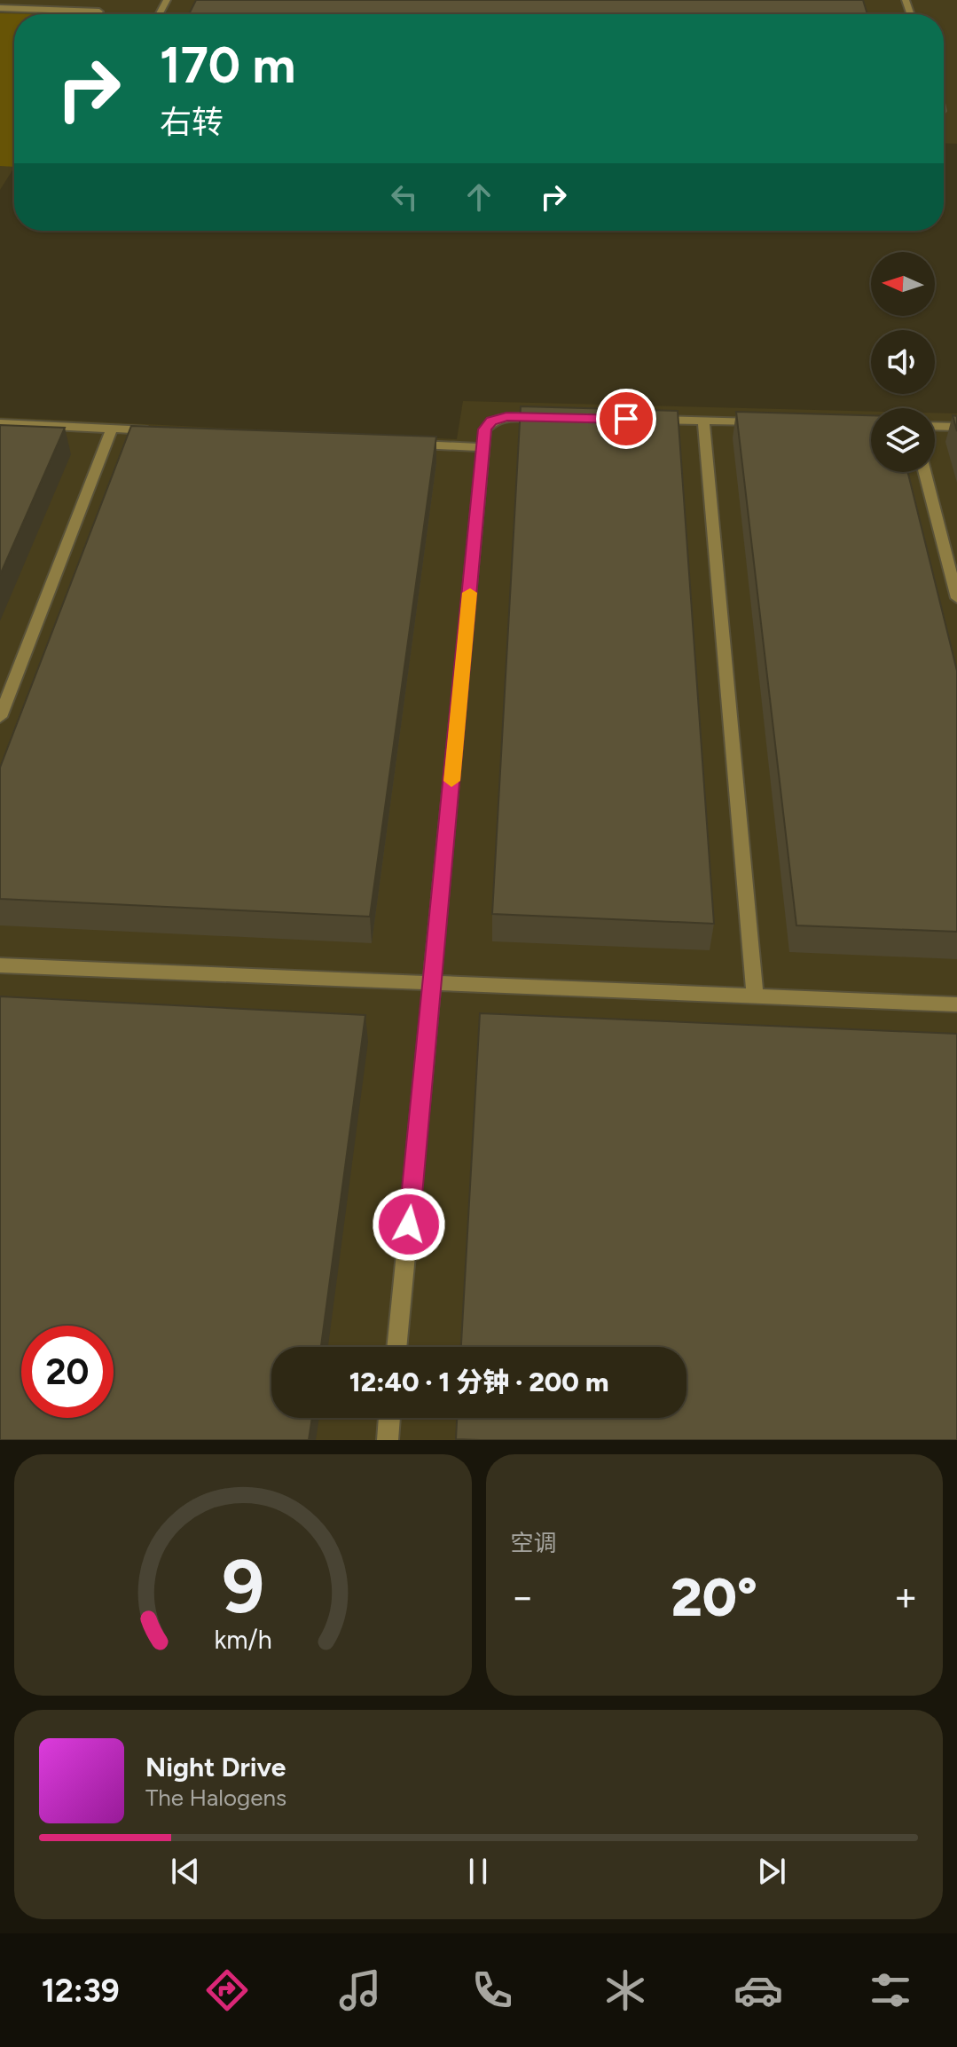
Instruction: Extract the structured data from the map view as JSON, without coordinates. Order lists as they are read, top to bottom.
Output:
{
  "north": "left",
  "page": {
    "turn": ["170 m", "右转"],
    "limit": "20",
    "trip": "12:40 · 1 分钟 · 200 m",
    "tile": "空调",
    "heat": ["−", "20°", "+"],
    "song": ["Night Drive", "The Halogens"],
    "tabs": "12:39",
    "gauge": ["9", "km/h"]
  }
}
